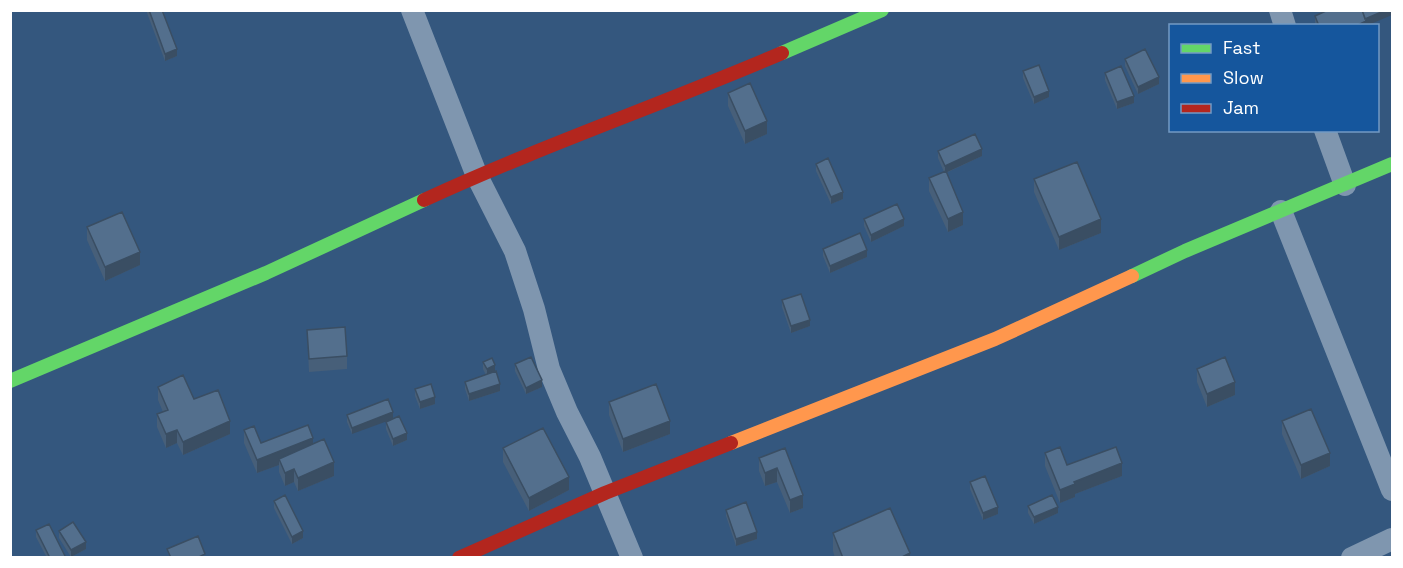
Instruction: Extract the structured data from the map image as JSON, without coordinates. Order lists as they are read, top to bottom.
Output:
{
  "legend": ["Fast", "Slow", "Jam"]
}
